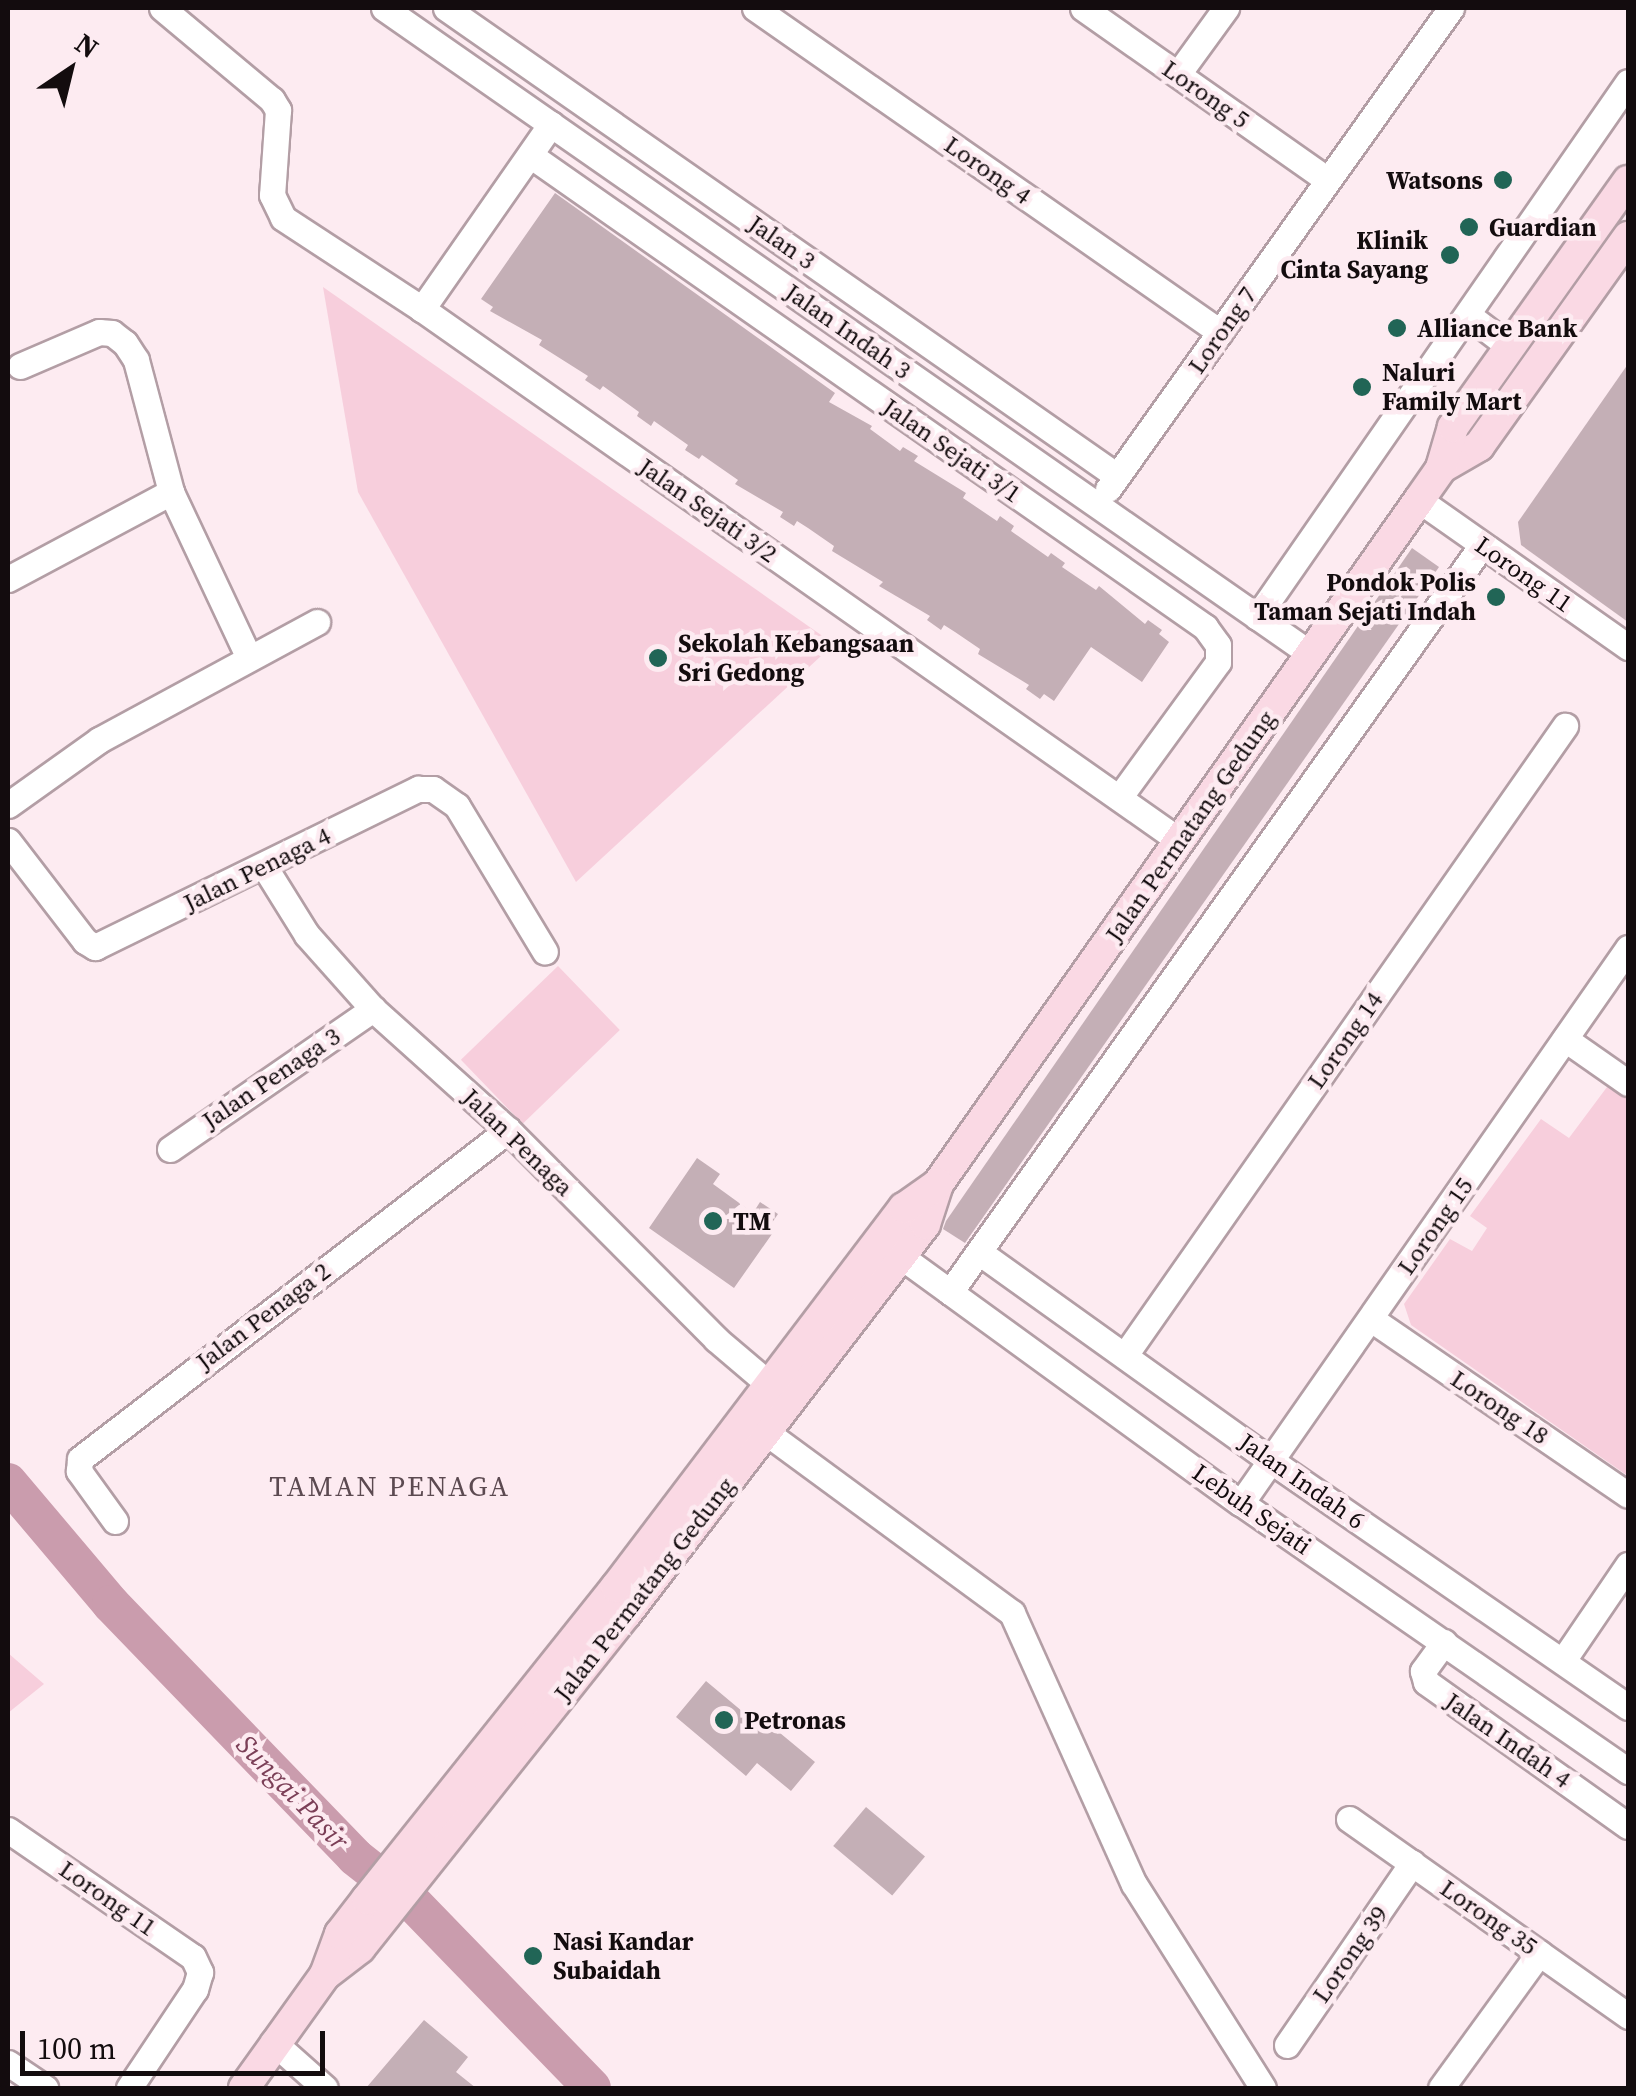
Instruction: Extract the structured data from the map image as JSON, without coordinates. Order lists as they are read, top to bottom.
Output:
{
  "streets": {
    "main road": ["Jalan Permatang Gedung"],
    "street": [
      "Lorong 5",
      "Lorong 4",
      "Jalan 3",
      "Lorong 7",
      "Jalan Indah 3",
      "Jalan Sejati 3/1",
      "Jalan Sejati 3/2",
      "Lorong 11",
      "Jalan Penaga 4",
      "Lorong 14",
      "Jalan Penaga 3",
      "Jalan Penaga",
      "Lorong 15",
      "Jalan Penaga 2",
      "Lorong 18",
      "Jalan Indah 6",
      "Lebuh Sejati",
      "Jalan Indah 4",
      "Lorong 35",
      "Lorong 39"
    ]
  },
  "crossings": [
    ["Lorong 5", "Lorong 7"],
    ["Lorong 4", "Lorong 7"],
    ["Jalan 3", "Lorong 7"],
    ["Lorong 7", "Jalan Indah 3"],
    ["Jalan Indah 3", "Jalan Permatang Gedung"],
    ["Jalan Sejati 3/1", "Jalan Sejati 3/2"],
    ["Jalan Sejati 3/2", "Jalan Permatang Gedung"],
    ["Lorong 11", "Jalan Permatang Gedung"],
    ["Jalan Permatang Gedung", "Jalan Penaga"],
    ["Jalan Permatang Gedung", "Lebuh Sejati"],
    ["Jalan Penaga 4", "Jalan Penaga"],
    ["Lorong 14", "Jalan Indah 6"],
    ["Jalan Penaga 3", "Jalan Penaga"],
    ["Jalan Penaga", "Jalan Penaga 2"],
    ["Lorong 15", "Lorong 18"],
    ["Lorong 15", "Jalan Indah 6"],
    ["Lorong 15", "Lebuh Sejati"],
    ["Lebuh Sejati", "Jalan Indah 4"],
    ["Lorong 35", "Lorong 39"]
  ],
  "districts": ["TAMAN PENAGA"],
  "water": ["Sungai Pasir"],
  "places": [
    "Watsons",
    "Guardian",
    "Klinik Cinta Sayang",
    "Alliance Bank",
    "Naluri Family Mart",
    "Pondok Polis Taman Sejati Indah",
    "Sekolah Kebangsaan Sri Gedong",
    "TM",
    "Petronas",
    "Nasi Kandar Subaidah"
  ],
  "scale_bar": "100 m",
  "north": "top right"
}
